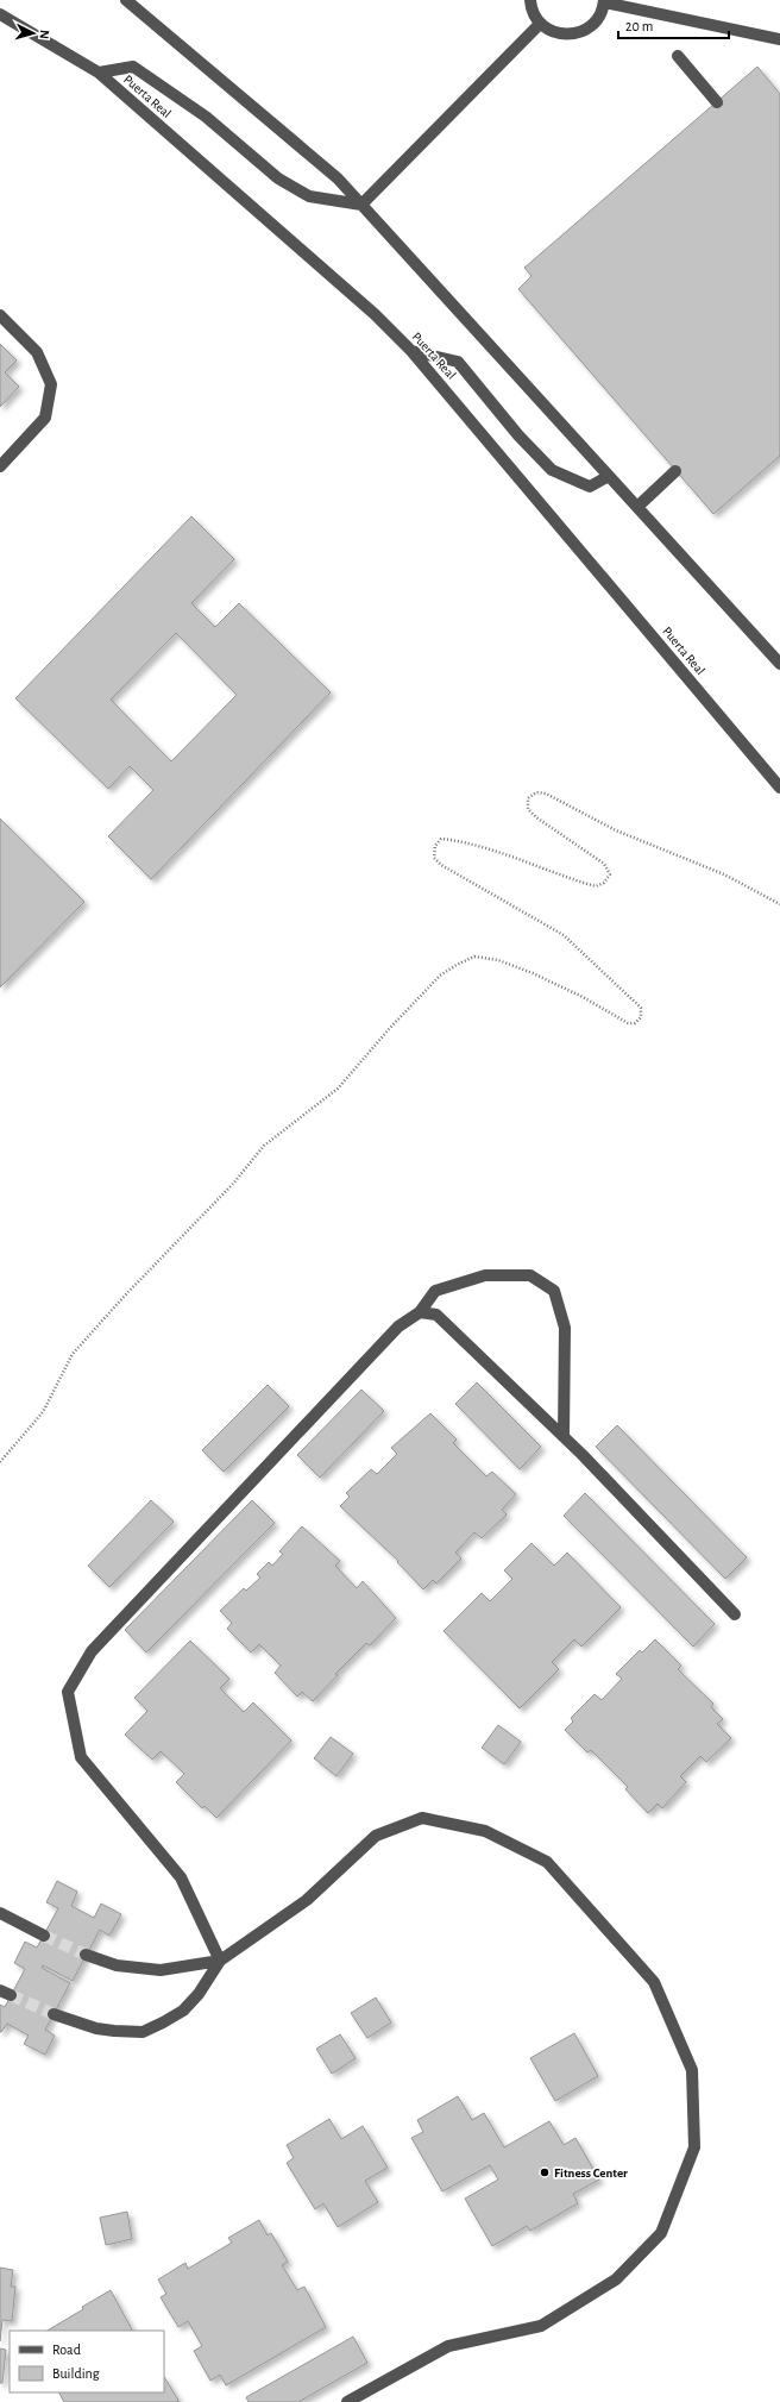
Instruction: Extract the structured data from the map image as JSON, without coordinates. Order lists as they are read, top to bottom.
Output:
{
  "streets": {
    "street": ["Puerta Real"]
  },
  "places": ["Fitness Center"],
  "legend": ["Road", "Building"],
  "scale_bar": "20 m",
  "north": "right"
}
